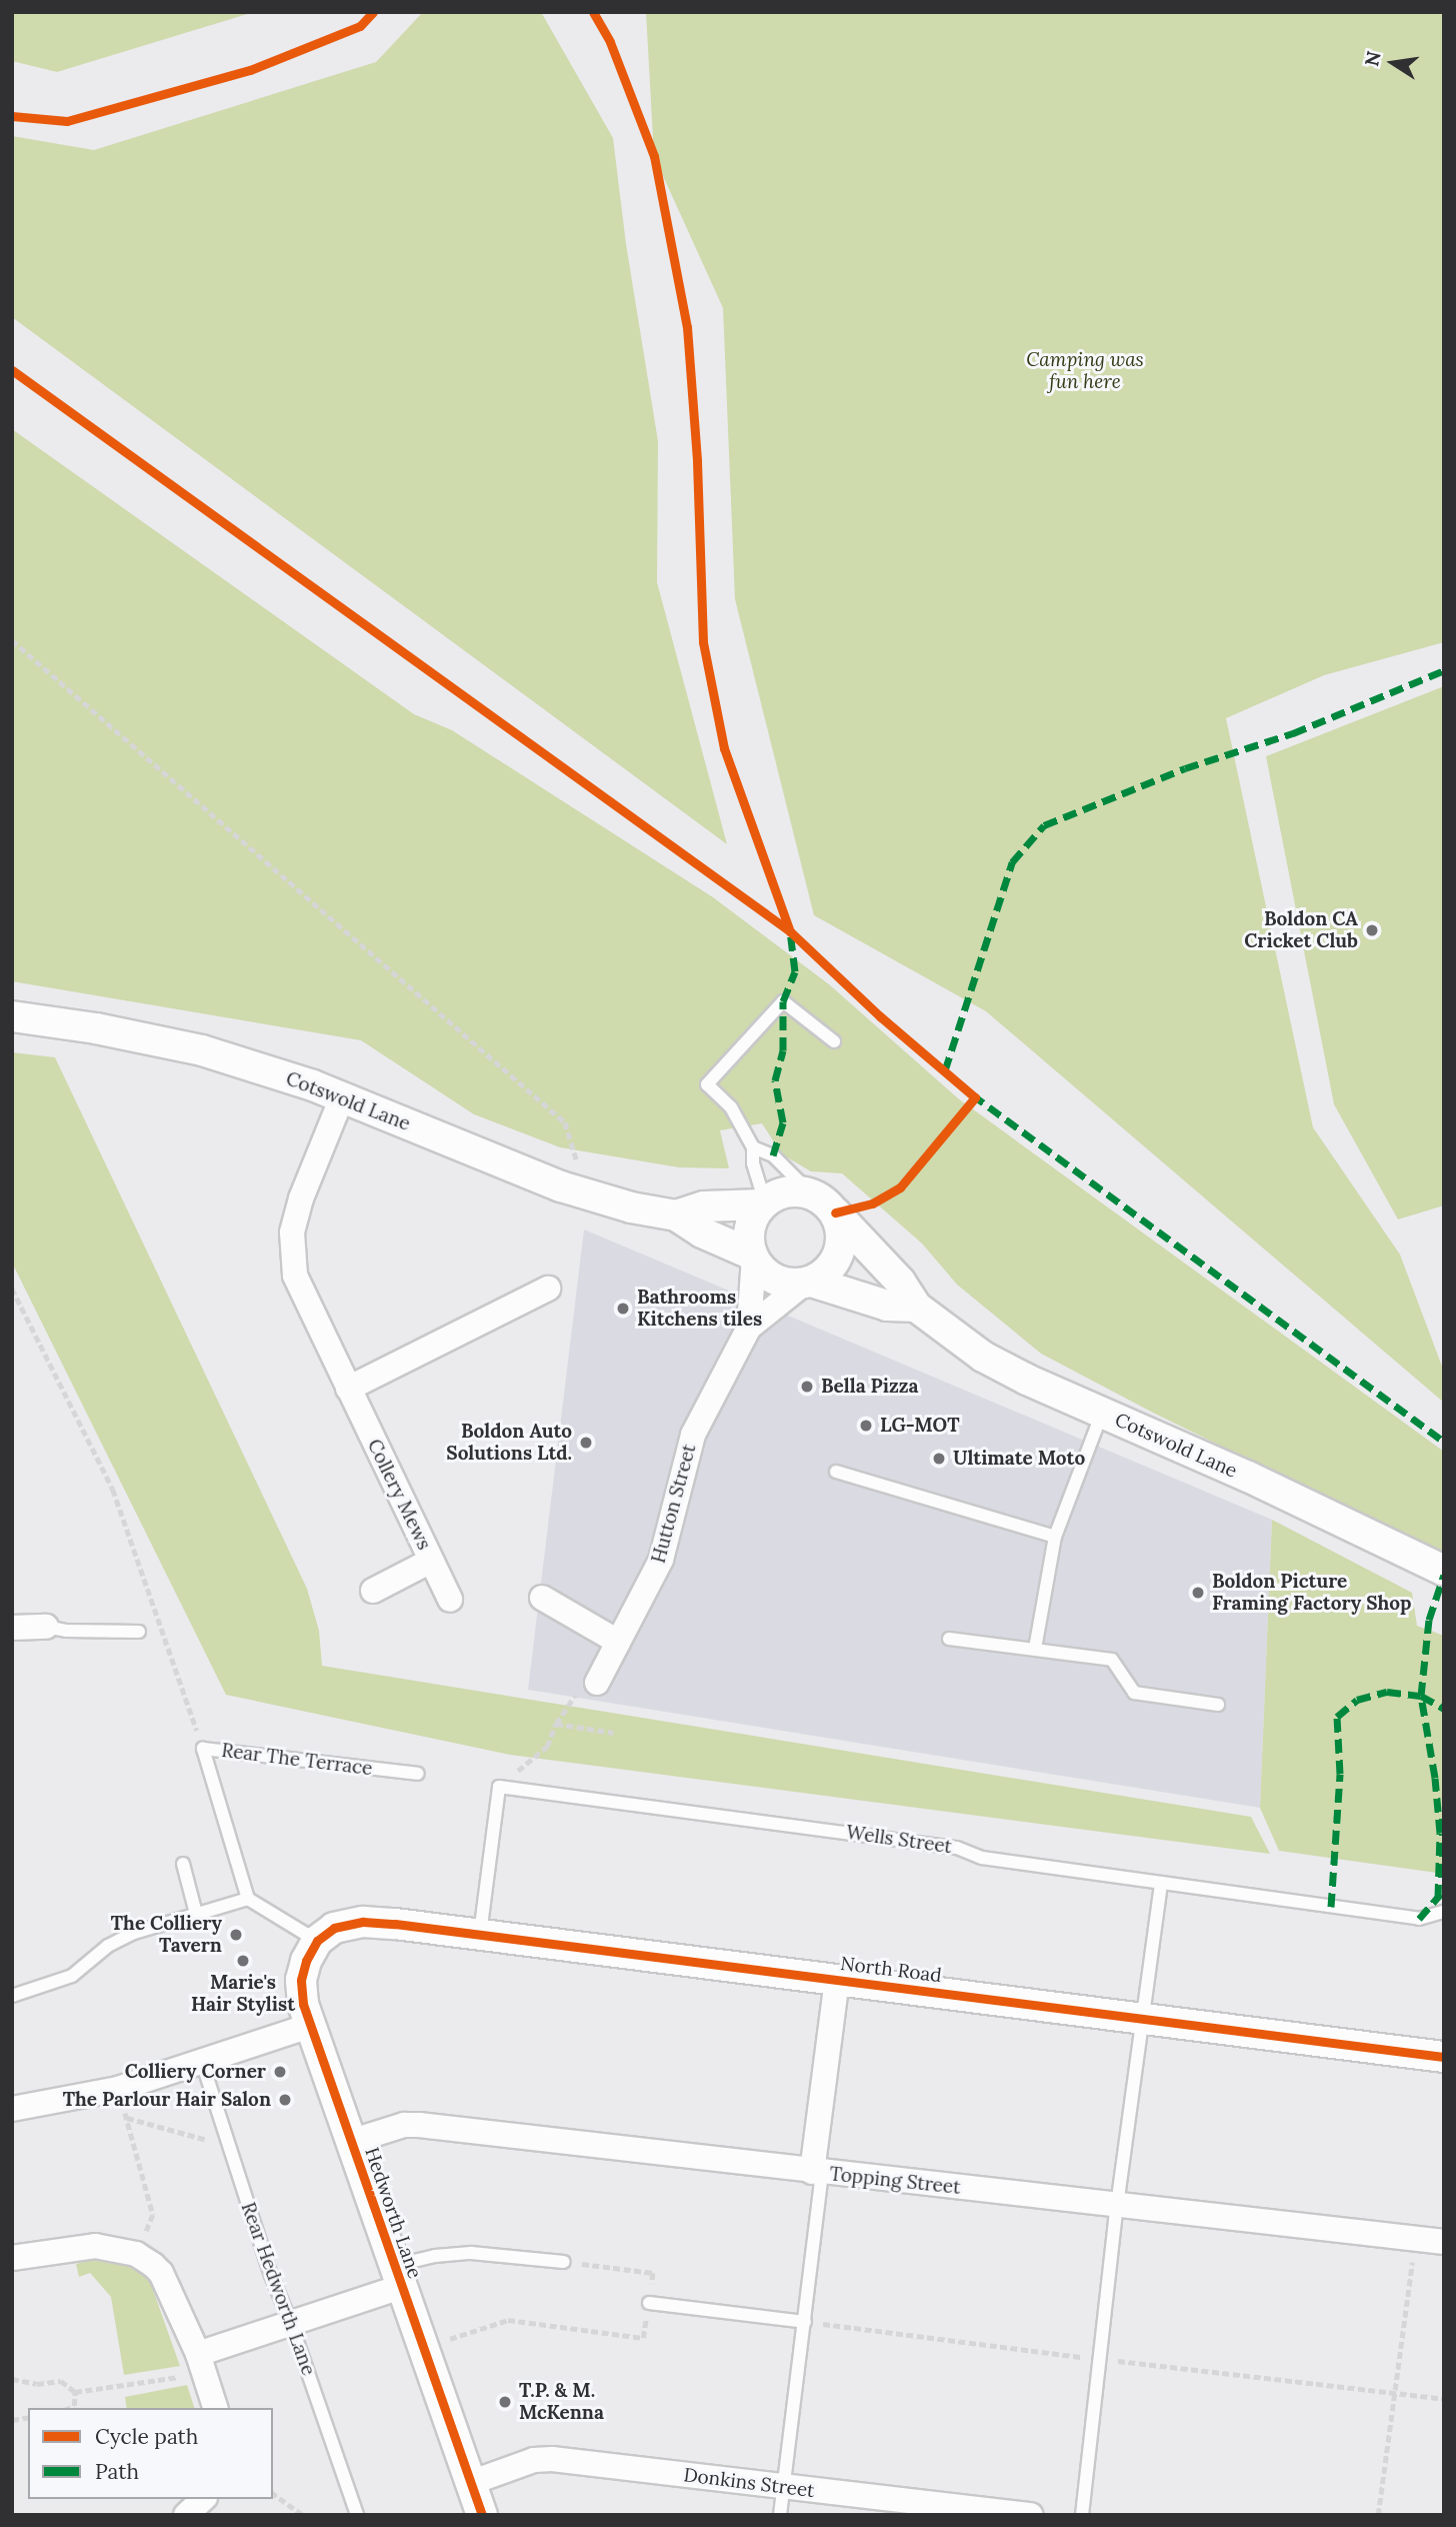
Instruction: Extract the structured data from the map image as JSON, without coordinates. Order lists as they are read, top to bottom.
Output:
{
  "streets": {
    "street": [
      "Cotswold Lane",
      "Collery Mews",
      "Hutton Street",
      "North Road",
      "Topping Street",
      "Hedworth Lane",
      "Donkins Street"
    ],
    "lane": ["Rear The Terrace", "Wells Street", "Rear Hedworth Lane"]
  },
  "crossings": [
    ["Cotswold Lane", "Collery Mews"],
    ["Cotswold Lane", "Hutton Street"],
    ["North Road", "Hedworth Lane"],
    ["Topping Street", "Hedworth Lane"],
    ["Hedworth Lane", "Rear Hedworth Lane"],
    ["Hedworth Lane", "Donkins Street"]
  ],
  "parks": ["Camping was fun here"],
  "places": [
    "Boldon CA Cricket Club",
    "Bathrooms Kitchens tiles",
    "Bella Pizza",
    "LG-MOT",
    "Boldon Auto Solutions Ltd.",
    "Ultimate Moto",
    "Boldon Picture Framing Factory Shop",
    "The Colliery Tavern",
    "Marie's Hair Stylist",
    "Colliery Corner",
    "The Parlour Hair Salon",
    "T.P. & M. McKenna"
  ],
  "legend": ["Cycle path", "Path"],
  "north": "left"
}
